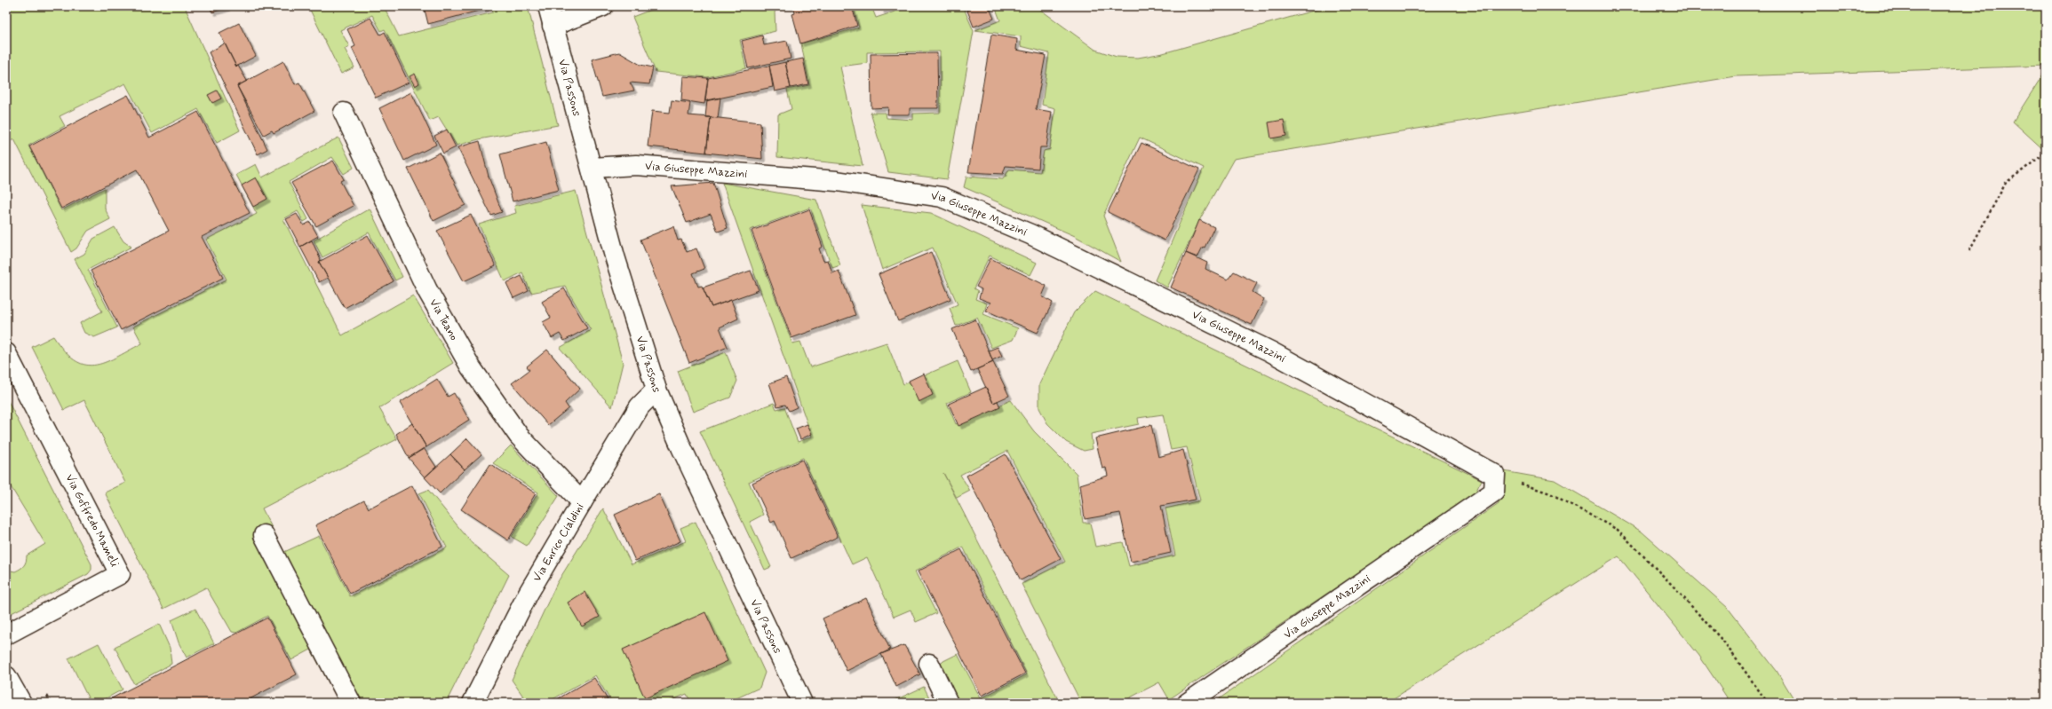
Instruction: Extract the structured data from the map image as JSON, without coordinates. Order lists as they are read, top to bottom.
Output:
{
  "streets": {
    "street": [
      "Via Passons",
      "Via Giuseppe Mazzini",
      "Via Teano",
      "Via Goffredo Mameli",
      "Via Enrico Cialdini"
    ]
  },
  "crossings": [
    ["Via Passons", "Via Giuseppe Mazzini"],
    ["Via Passons", "Via Enrico Cialdini"],
    ["Via Teano", "Via Enrico Cialdini"]
  ]
}
